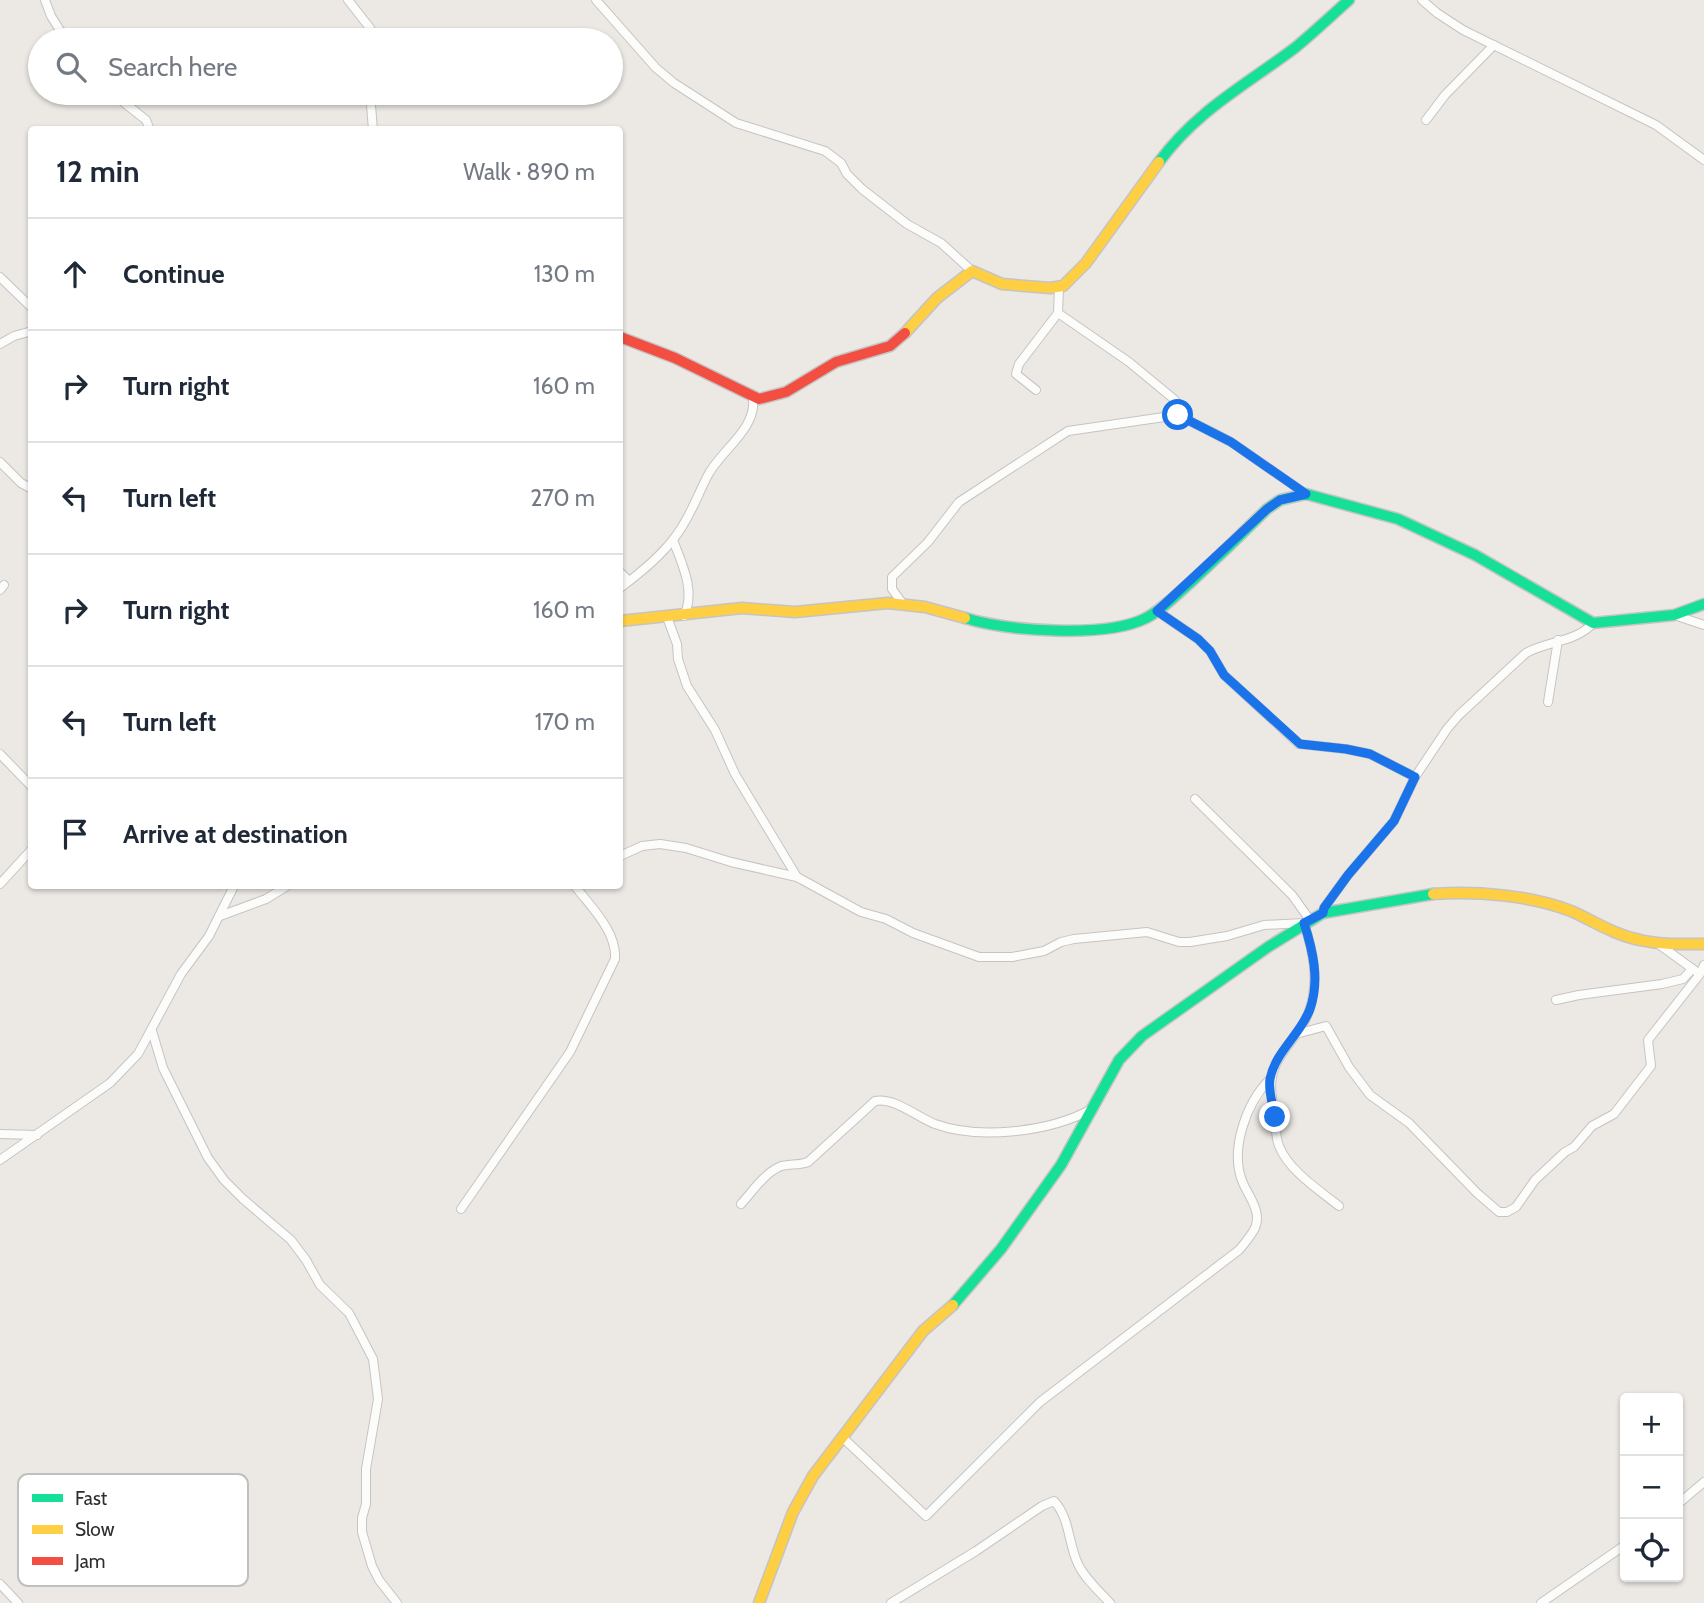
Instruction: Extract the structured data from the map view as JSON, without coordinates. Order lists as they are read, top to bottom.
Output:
{
  "legend": ["Fast", "Slow", "Jam"],
  "page": {
    "search": "Search here",
    "heading": ["12 min", "Walk · 890 m"],
    "list": [
      ["Continue", "130 m"],
      ["Turn right", "160 m"],
      ["Turn left", "270 m"],
      ["Turn right", "160 m"],
      ["Turn left", "170 m"],
      "Arrive at destination"
    ],
    "map_buttons": ["+", "−"]
  }
}
